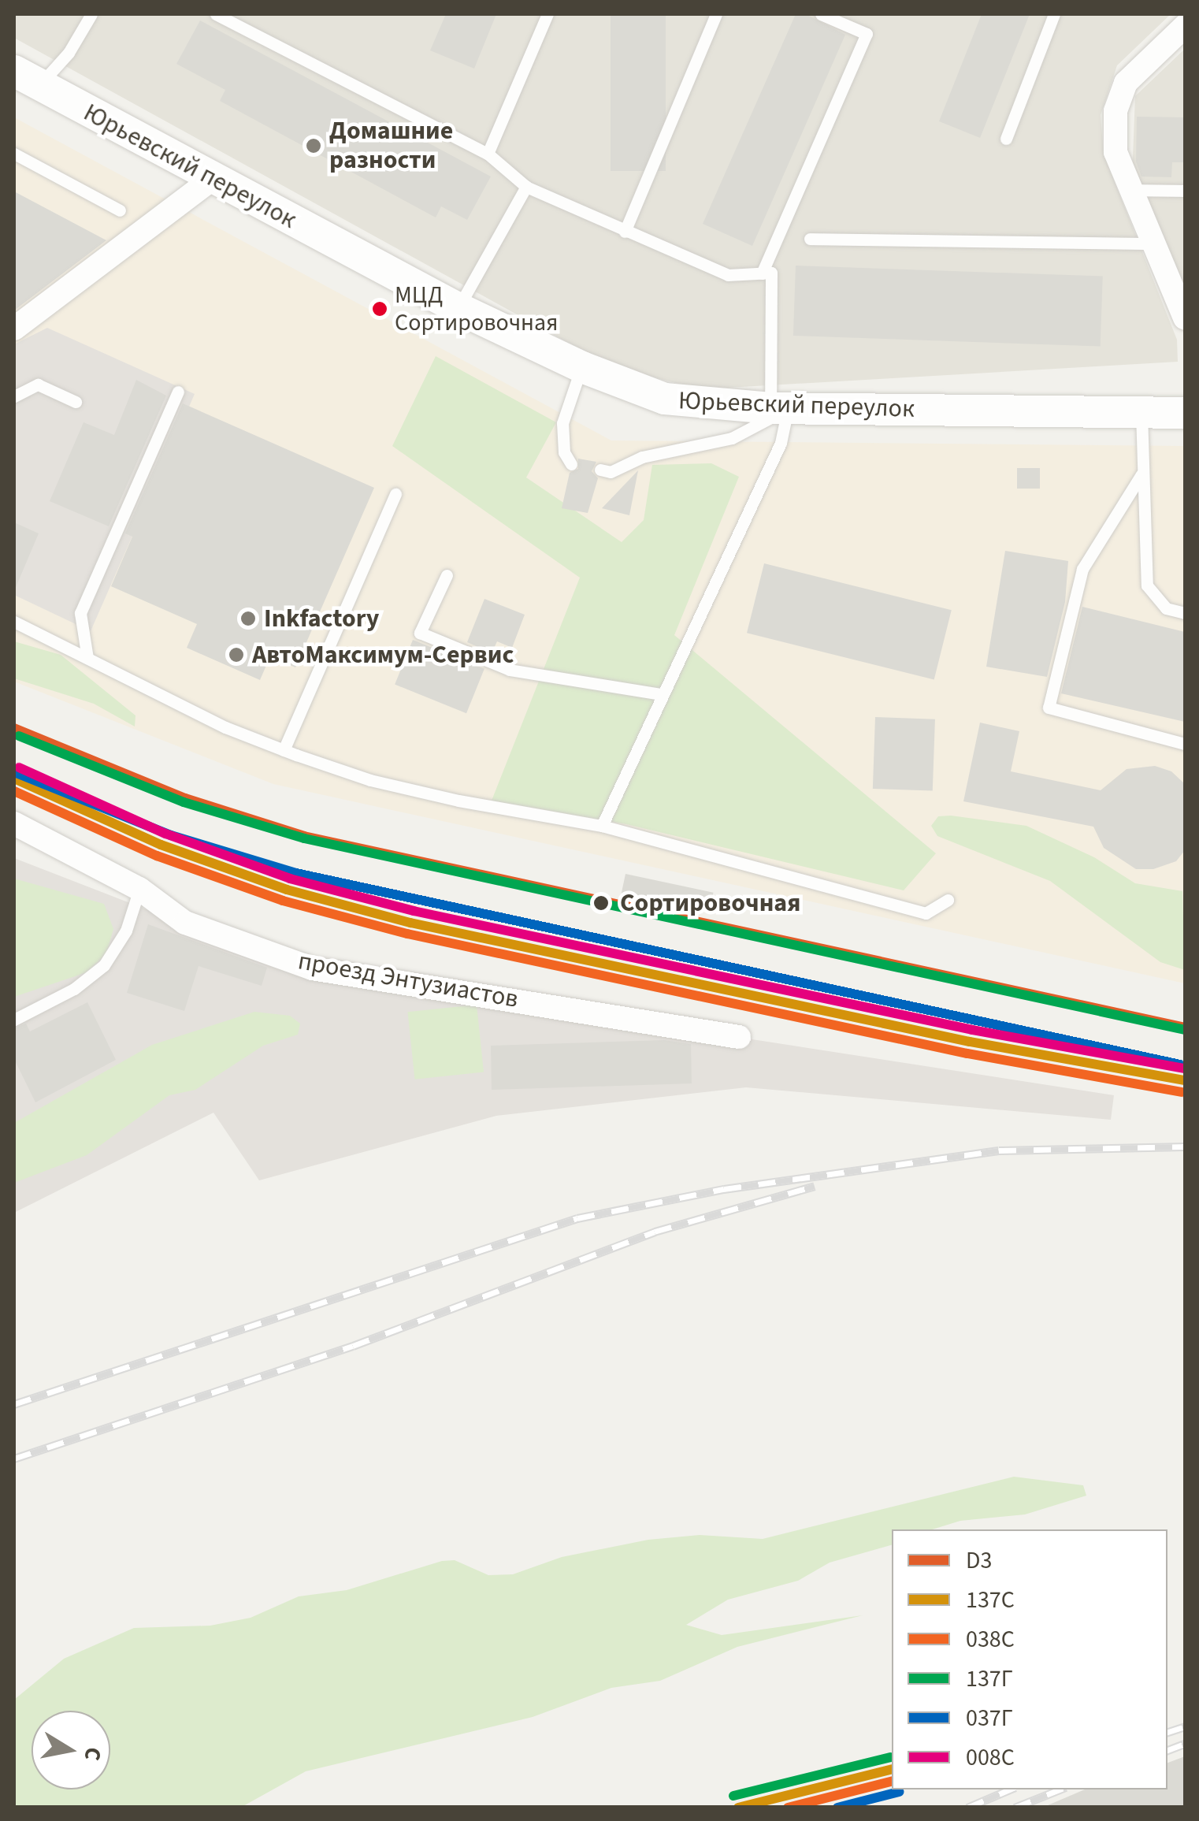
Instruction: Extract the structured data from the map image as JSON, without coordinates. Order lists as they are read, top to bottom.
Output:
{
  "streets": {
    "street": ["Юрьевский переулок", "проезд Энтузиастов"]
  },
  "places": [
    "Домашние разности",
    "МЦД Сортировочная",
    "Inkfactory",
    "АвтоМаксимум-Сервиc",
    "Сортировочная"
  ],
  "lines": [
    "transit line D3",
    "transit line 137Г",
    "transit line 008С",
    "transit line 037Г",
    "transit line 137С",
    "transit line 038С"
  ],
  "legend": [
    "D3",
    "137С",
    "038С",
    "137Г",
    "037Г",
    "008С"
  ],
  "north": "right"
}
